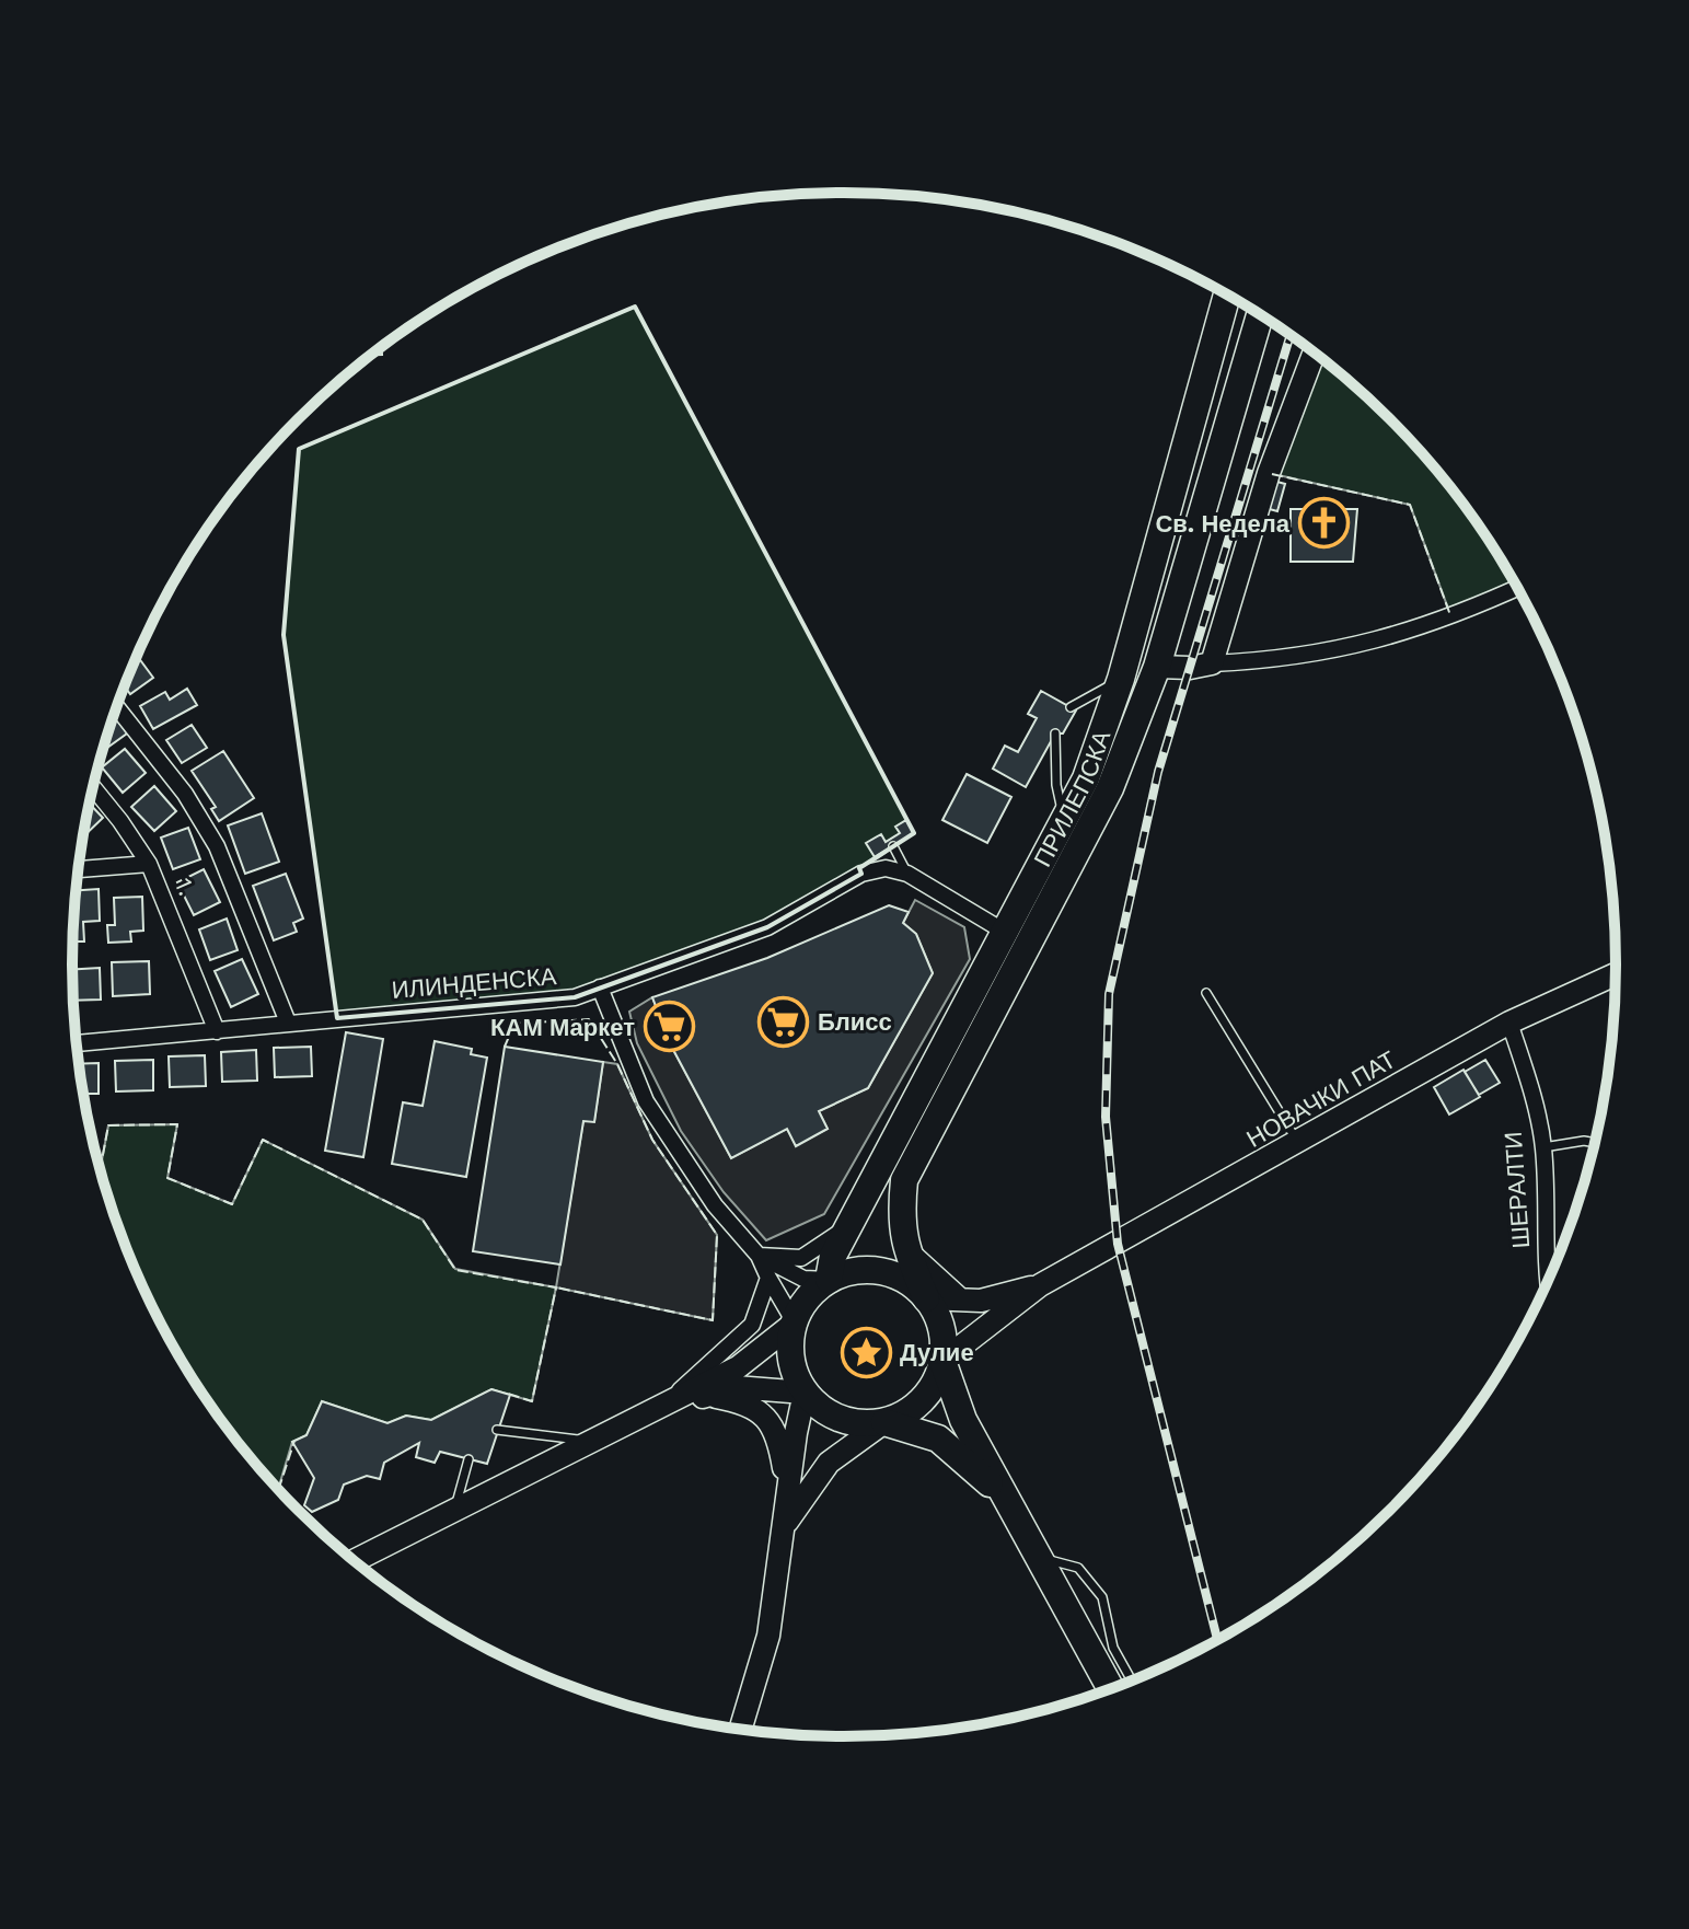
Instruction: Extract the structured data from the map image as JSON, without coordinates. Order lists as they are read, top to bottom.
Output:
{
  "streets": {
    "main road": ["ПРИЛЕПСКА", "НОВАЧКИ ПАТ"],
    "street": ["1.", "ИЛИНДЕНСКА", "ШЕРАЛТИ"]
  },
  "crossings": [
    ["ПРИЛЕПСКА", "ИЛИНДЕНСКА"],
    ["1.", "ИЛИНДЕНСКА"],
    ["НОВАЧКИ ПАТ", "ШЕРАЛТИ"]
  ],
  "places": {
    "church": ["Св. Недела"],
    "supermarket": ["Блисс", "КАМ Маркет"],
    "place": ["Дулие"]
  }
}
